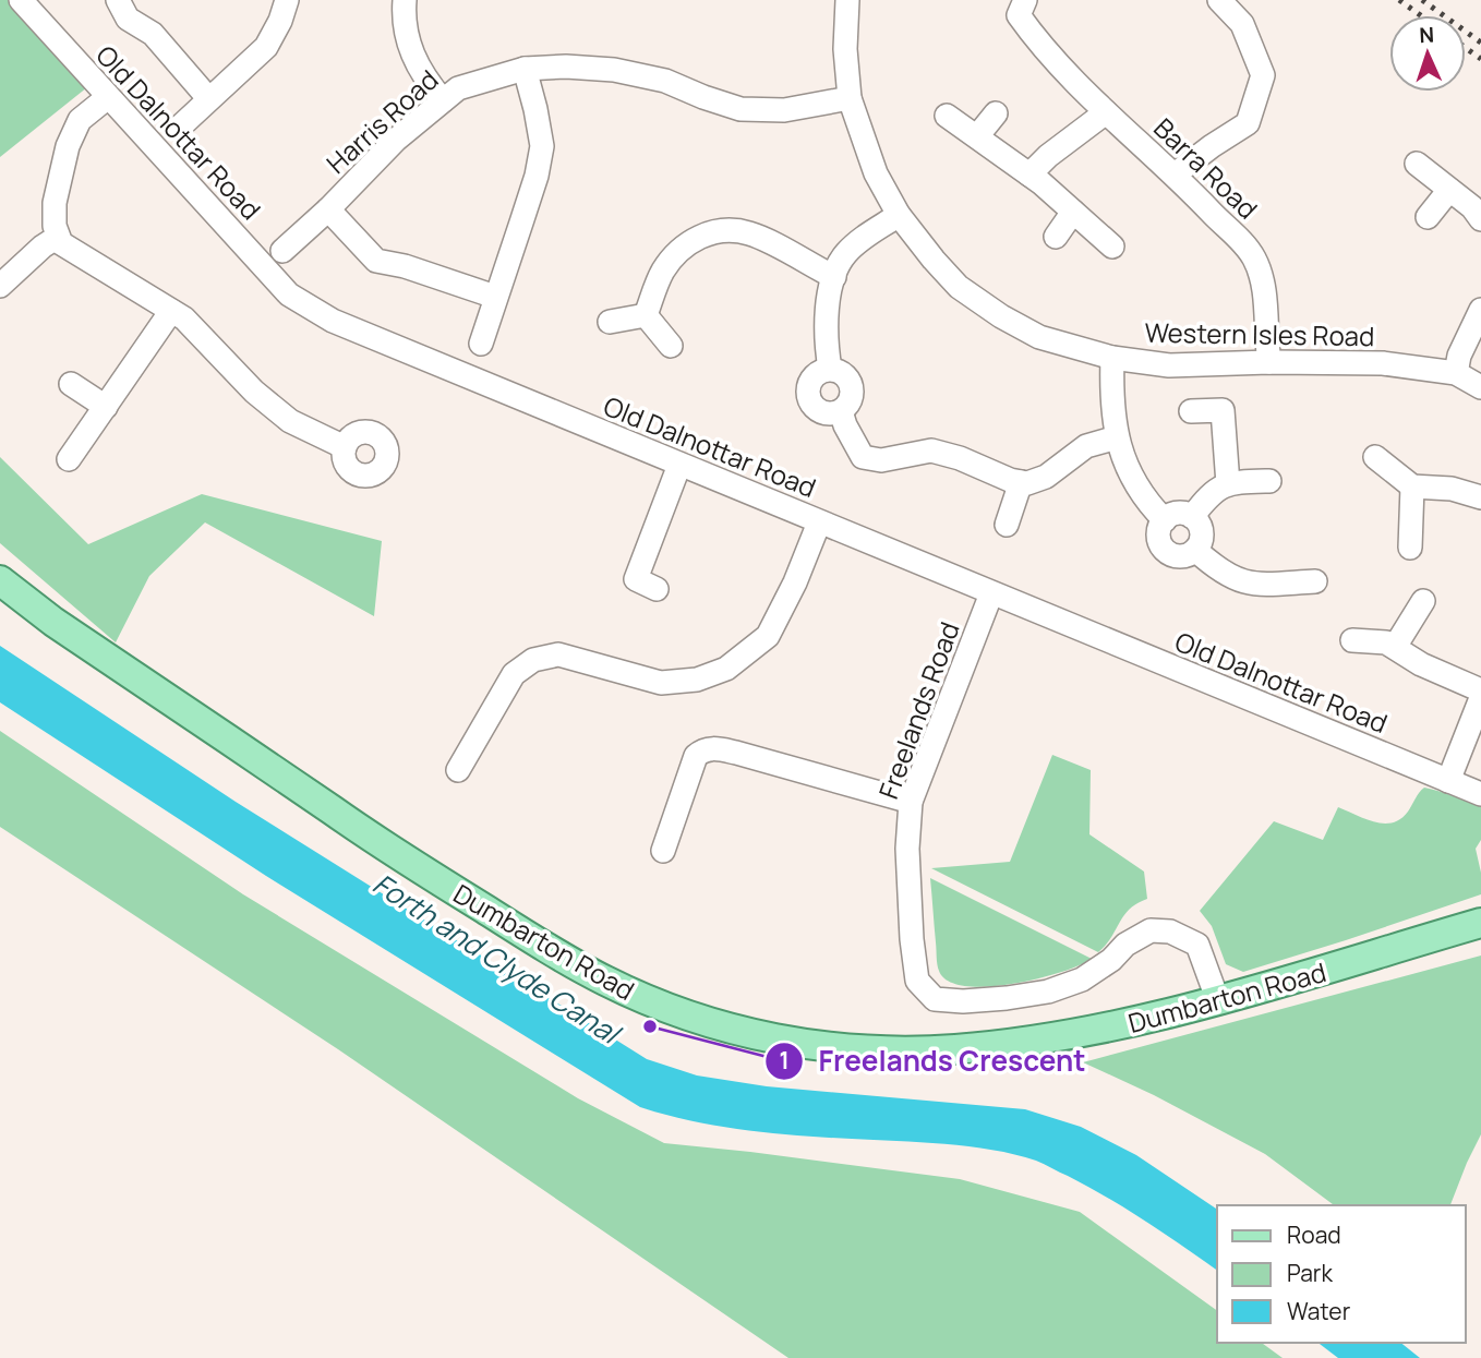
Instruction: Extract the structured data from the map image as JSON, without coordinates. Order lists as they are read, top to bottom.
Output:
{
  "streets": {
    "main road": ["Dumbarton Road"],
    "street": [
      "Harris Road",
      "Old Dalnottar Road",
      "Barra Road",
      "Western Isles Road",
      "Freelands Road"
    ]
  },
  "crossings": [
    ["Harris Road", "Western Isles Road"],
    ["Old Dalnottar Road", "Freelands Road"],
    ["Barra Road", "Western Isles Road"],
    ["Freelands Road", "Dumbarton Road"]
  ],
  "water": ["Forth and Clyde Canal"],
  "places": ["Freelands Crescent"],
  "legend": ["Road", "Park", "Water"],
  "north": "top"
}
